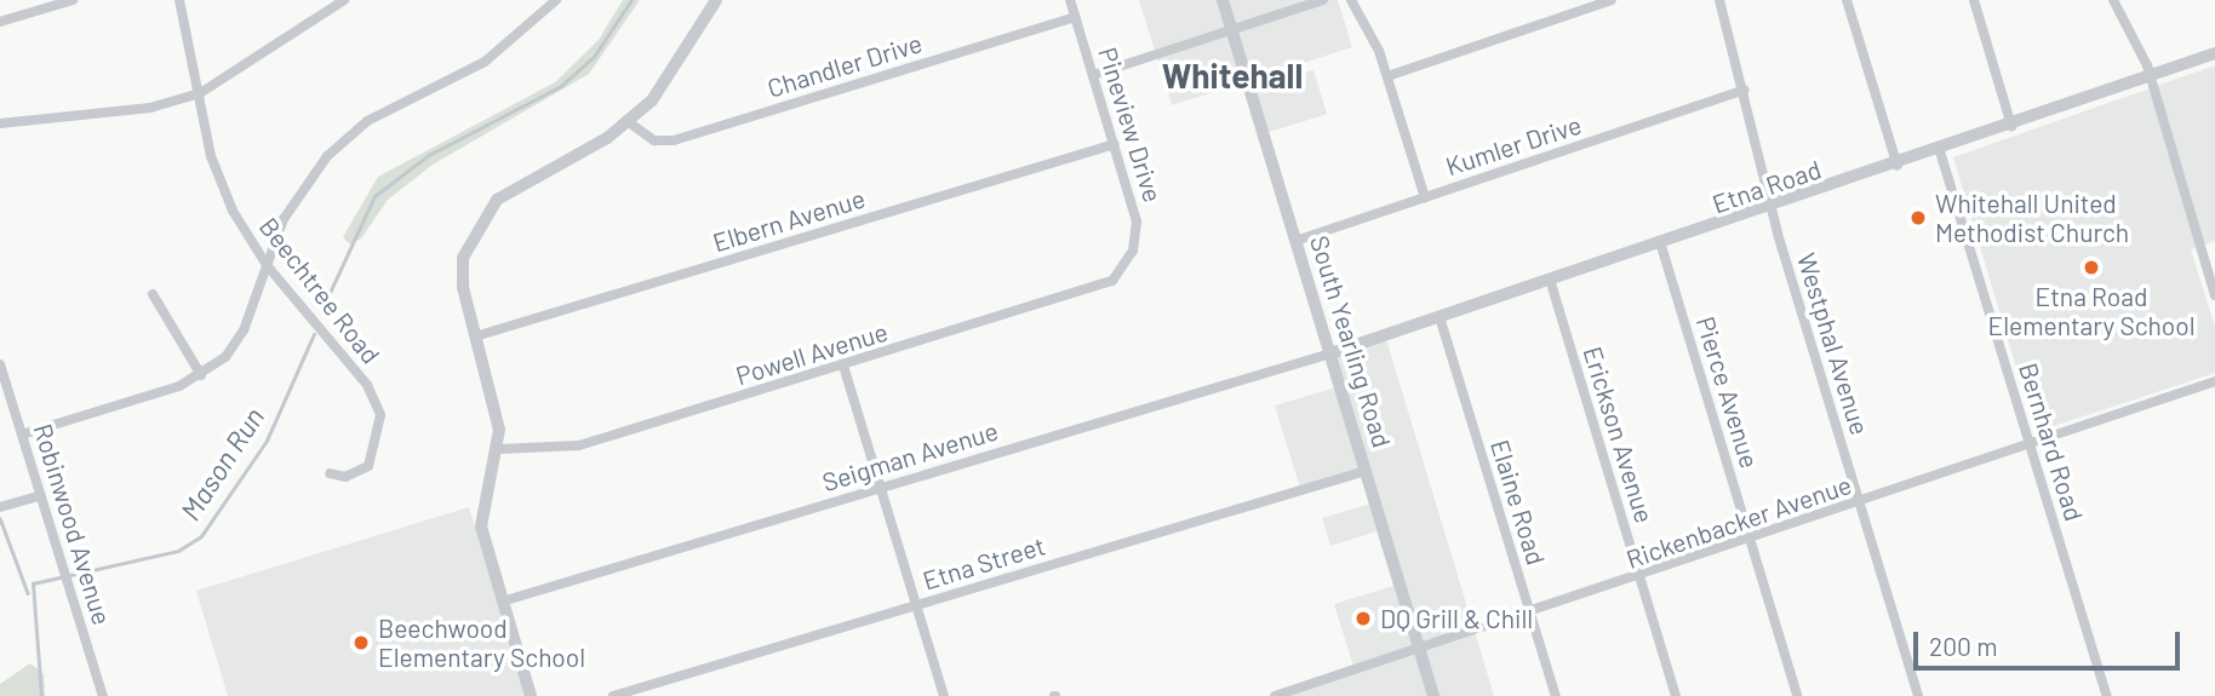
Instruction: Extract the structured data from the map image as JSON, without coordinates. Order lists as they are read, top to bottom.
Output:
{
  "streets": {
    "street": [
      "Chandler Drive",
      "Pineview Drive",
      "Kumler Drive",
      "Etna Road",
      "Elbern Avenue",
      "Beechtree Road",
      "South Yearling Road",
      "Westphal Avenue",
      "Powell Avenue",
      "Pierce Avenue",
      "Erickson Avenue",
      "Bernhard Road",
      "Seigman Avenue",
      "Elaine Road",
      "Rickenbacker Avenue",
      "Robinwood Avenue",
      "Etna Street"
    ]
  },
  "crossings": [
    ["Chandler Drive", "Pineview Drive"],
    ["Pineview Drive", "Elbern Avenue"],
    ["Pineview Drive", "Powell Avenue"],
    ["Kumler Drive", "South Yearling Road"],
    ["Kumler Drive", "Westphal Avenue"],
    ["Etna Road", "South Yearling Road"],
    ["Etna Road", "Westphal Avenue"],
    ["Etna Road", "Pierce Avenue"],
    ["Etna Road", "Erickson Avenue"],
    ["Etna Road", "Bernhard Road"],
    ["Etna Road", "Seigman Avenue"],
    ["Etna Road", "Elaine Road"],
    ["South Yearling Road", "Seigman Avenue"],
    ["South Yearling Road", "Rickenbacker Avenue"],
    ["South Yearling Road", "Etna Street"],
    ["Westphal Avenue", "Rickenbacker Avenue"],
    ["Pierce Avenue", "Rickenbacker Avenue"],
    ["Erickson Avenue", "Rickenbacker Avenue"],
    ["Bernhard Road", "Rickenbacker Avenue"],
    ["Elaine Road", "Rickenbacker Avenue"]
  ],
  "districts": ["Whitehall"],
  "water": ["Mason Run"],
  "places": [
    "Whitehall United Methodist Church",
    "Etna Road Elementary School",
    "DQ Grill & Chill",
    "Beechwood Elementary School"
  ],
  "scale_bar": "200 m"
}
